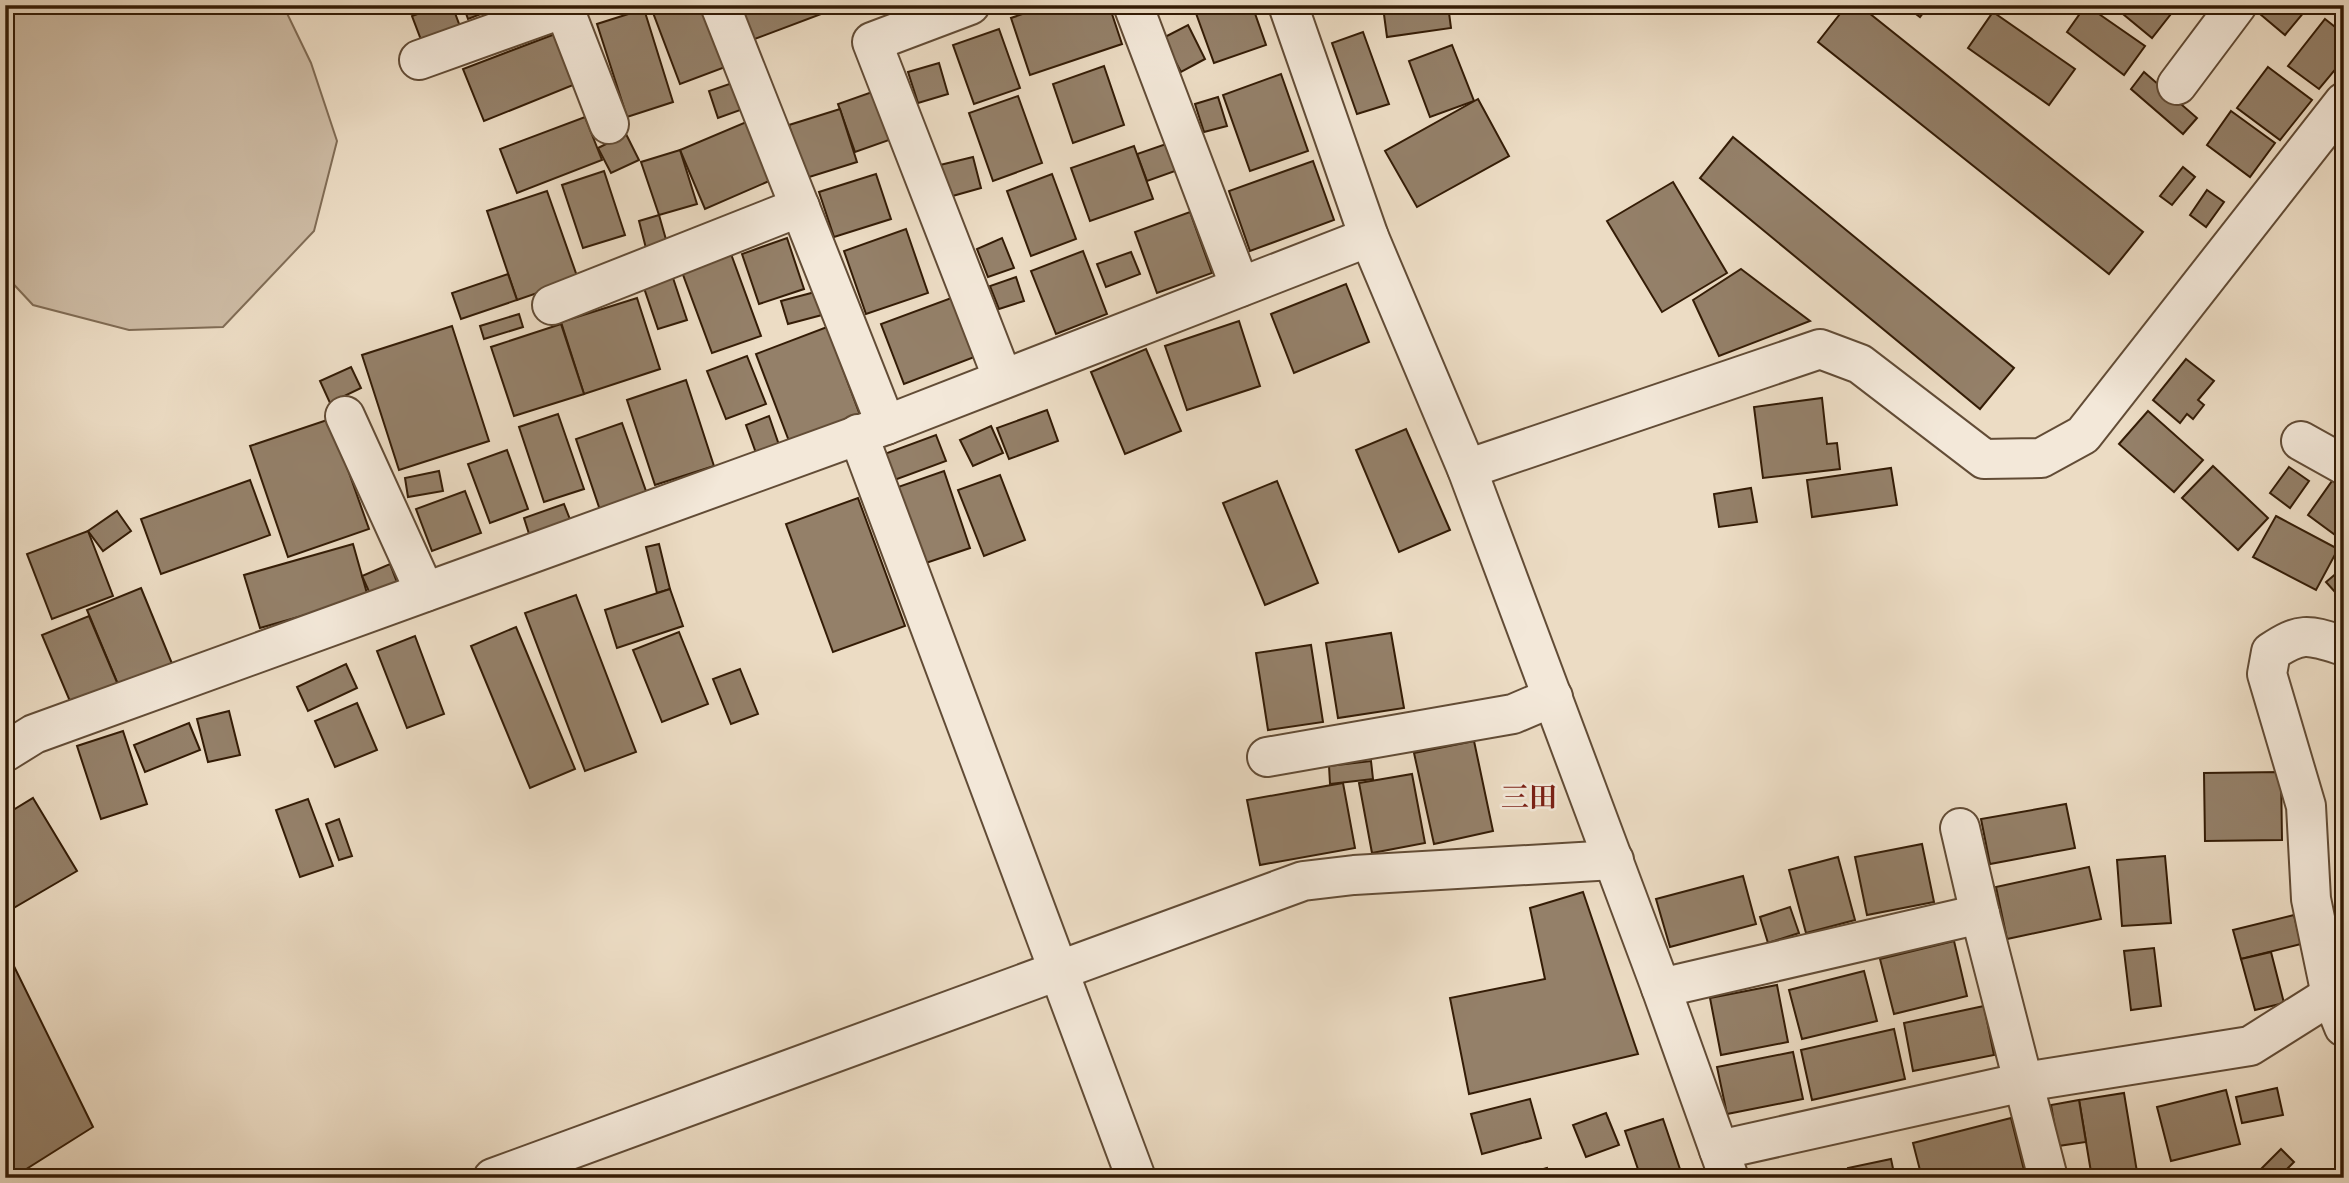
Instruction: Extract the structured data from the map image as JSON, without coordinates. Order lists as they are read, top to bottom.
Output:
{
  "districts": ["三田"]
}
